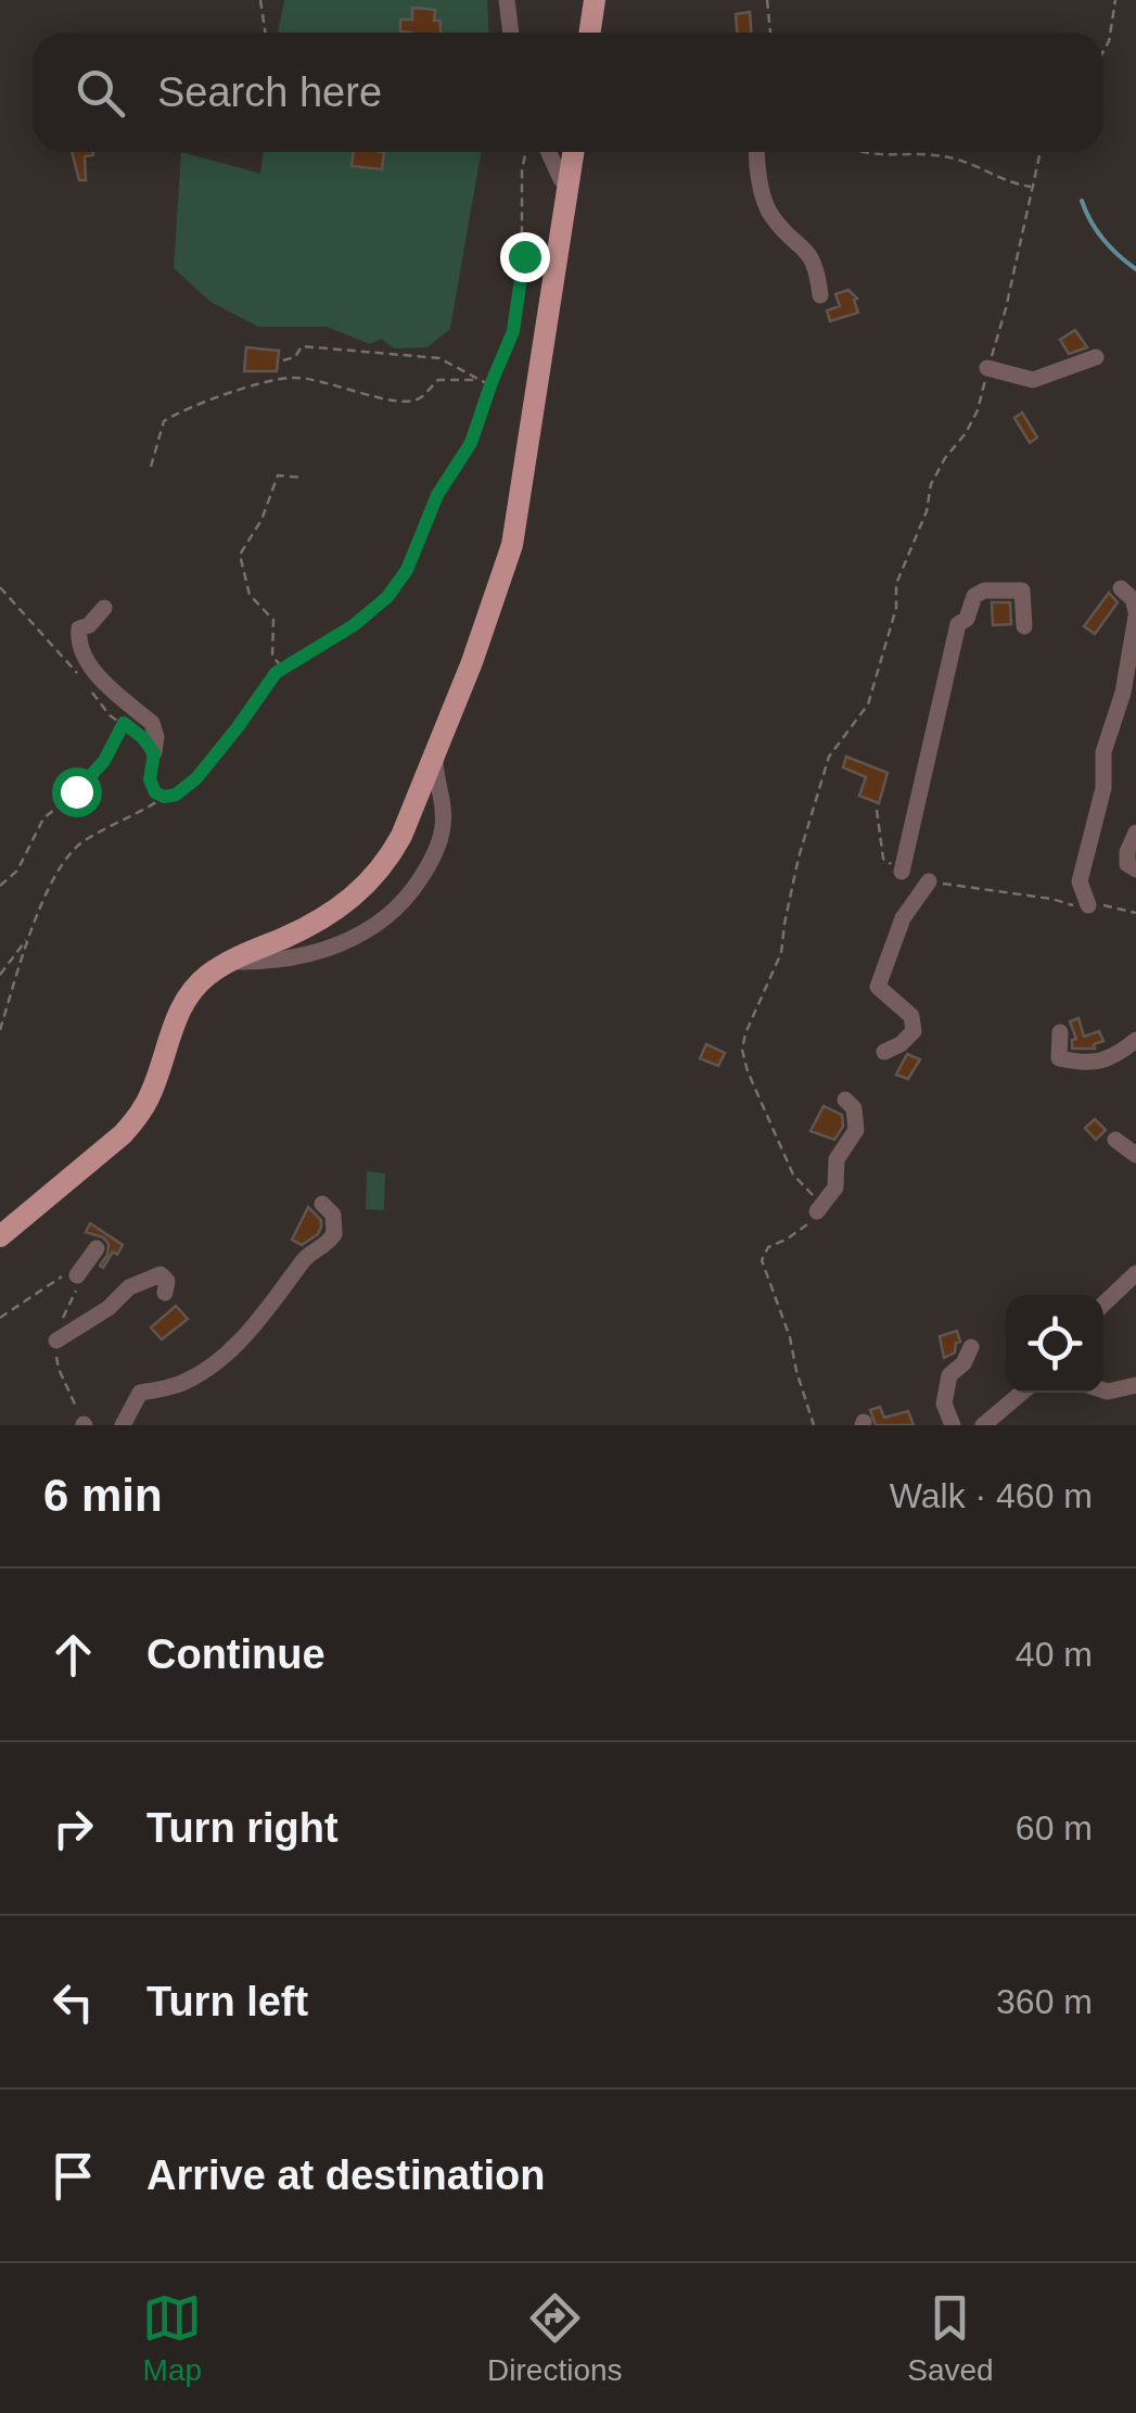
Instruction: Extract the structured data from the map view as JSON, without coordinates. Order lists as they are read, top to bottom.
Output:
{
  "page": {
    "search": "Search here",
    "heading": ["6 min", "Walk · 460 m"],
    "list": [
      ["Continue", "40 m"],
      ["Turn right", "60 m"],
      ["Turn left", "360 m"],
      "Arrive at destination"
    ],
    "nav": ["Map", "Directions", "Saved"]
  }
}
